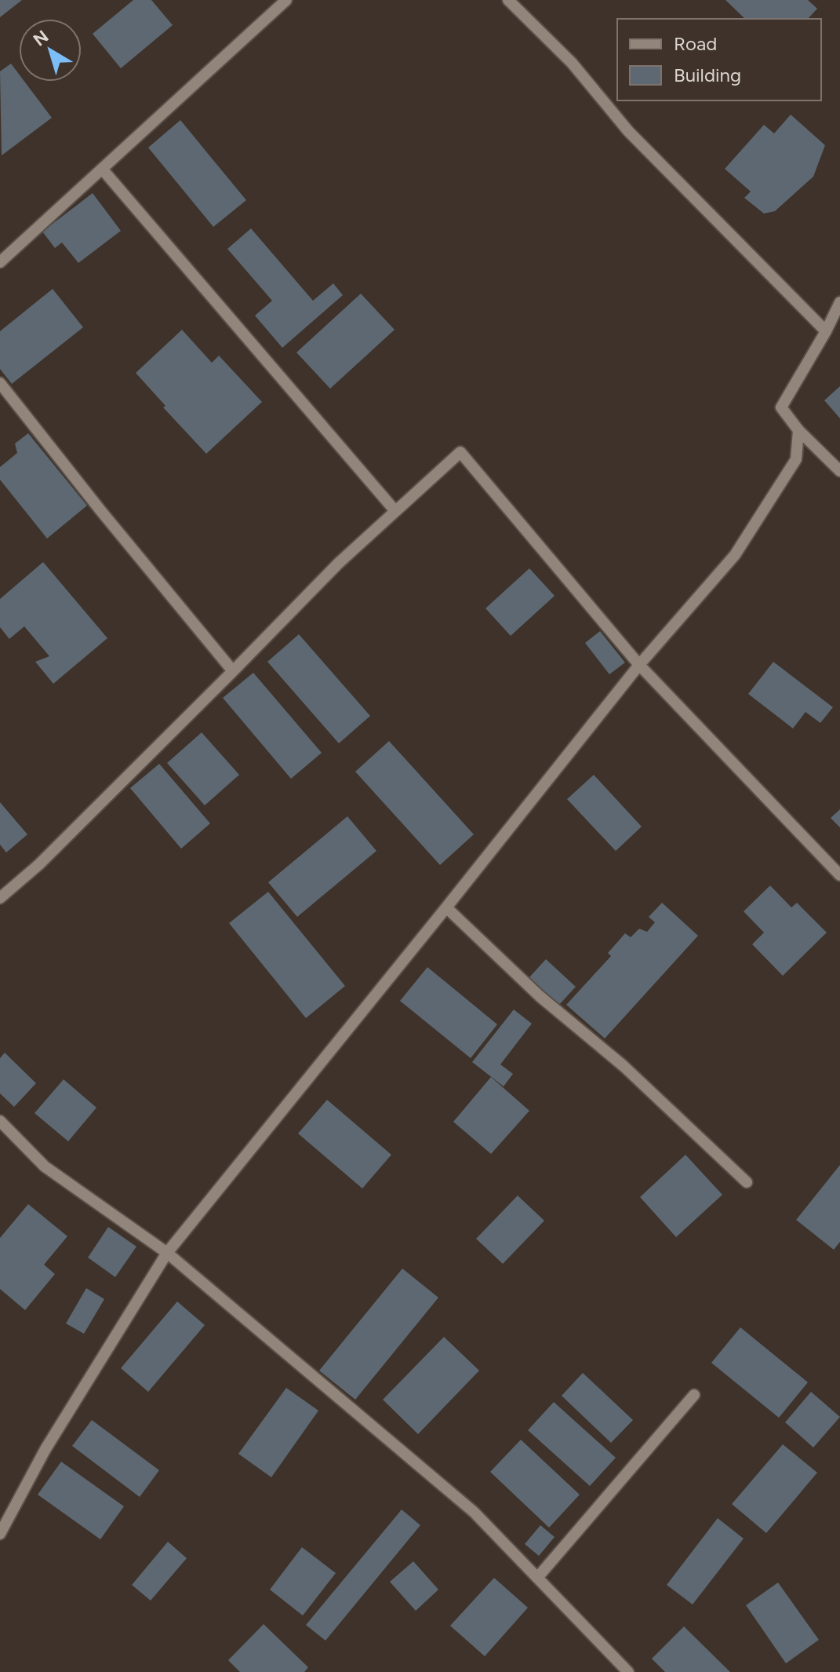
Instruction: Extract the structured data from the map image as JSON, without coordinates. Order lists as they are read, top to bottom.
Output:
{
  "legend": ["Road", "Building"],
  "north": "top left"
}
